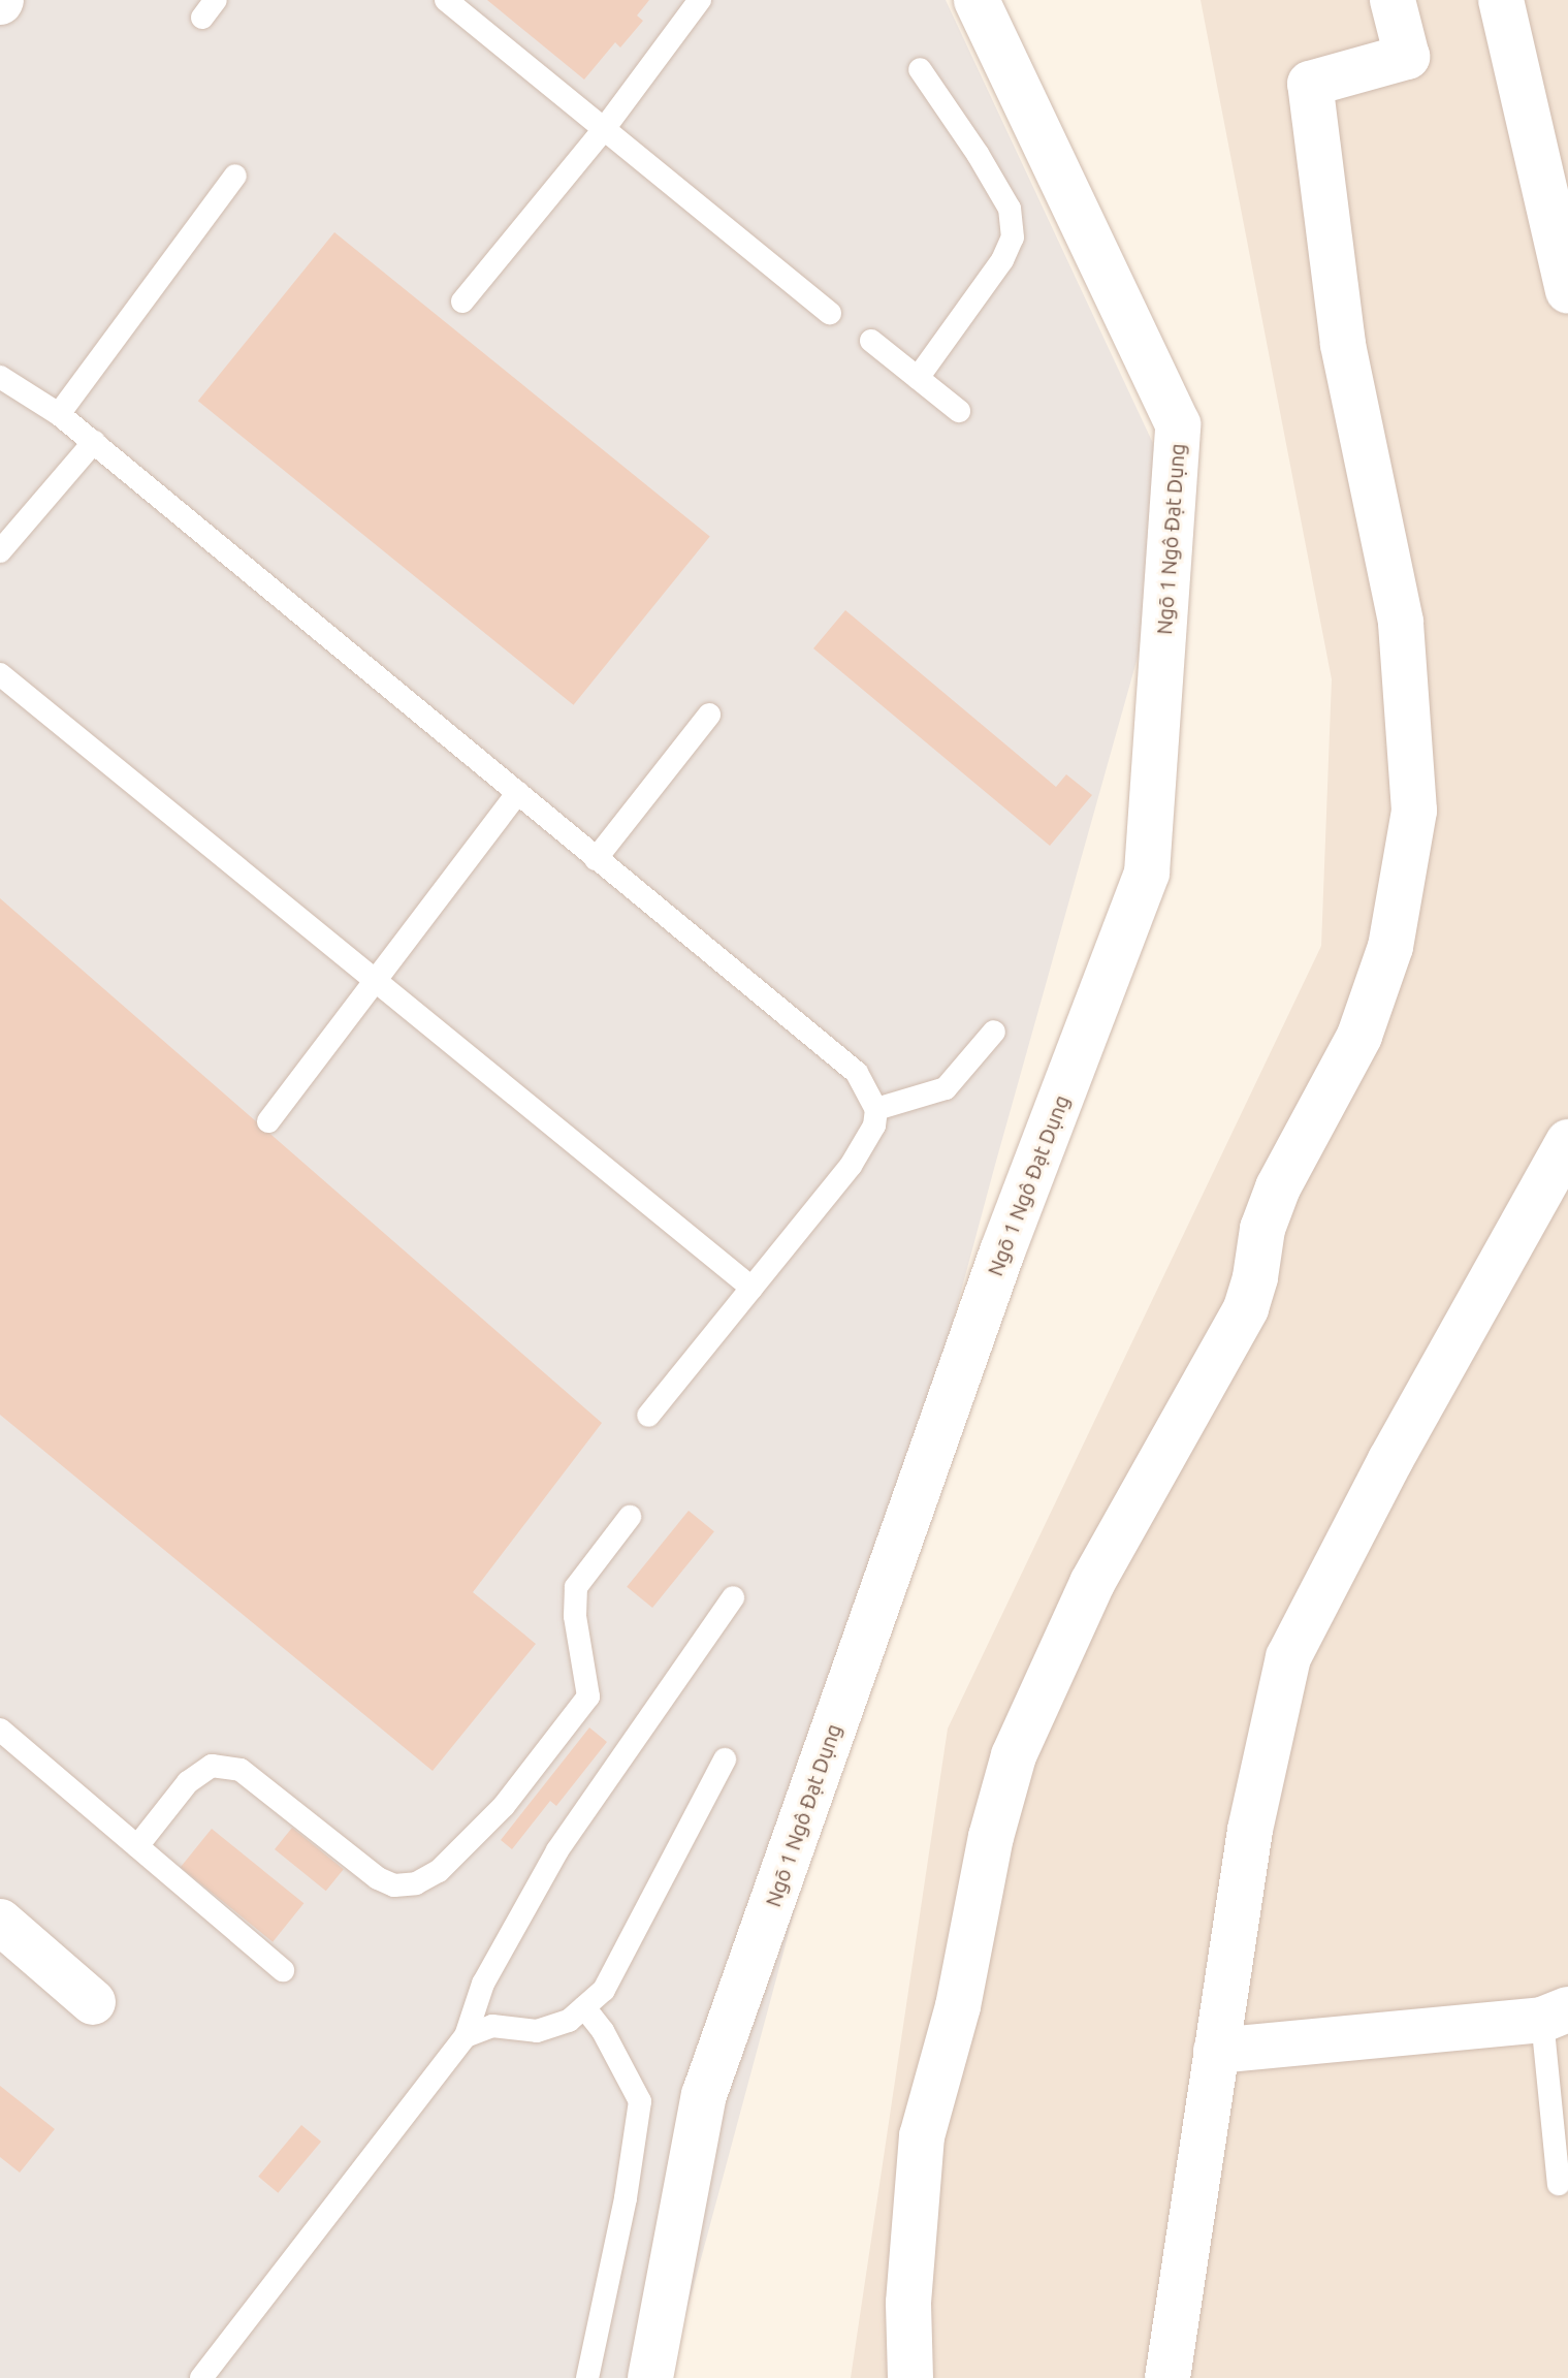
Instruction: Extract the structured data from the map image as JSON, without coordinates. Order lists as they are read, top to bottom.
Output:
{
  "streets": {
    "street": ["Ngõ 1 Ngô Đạt Dụng"]
  }
}
